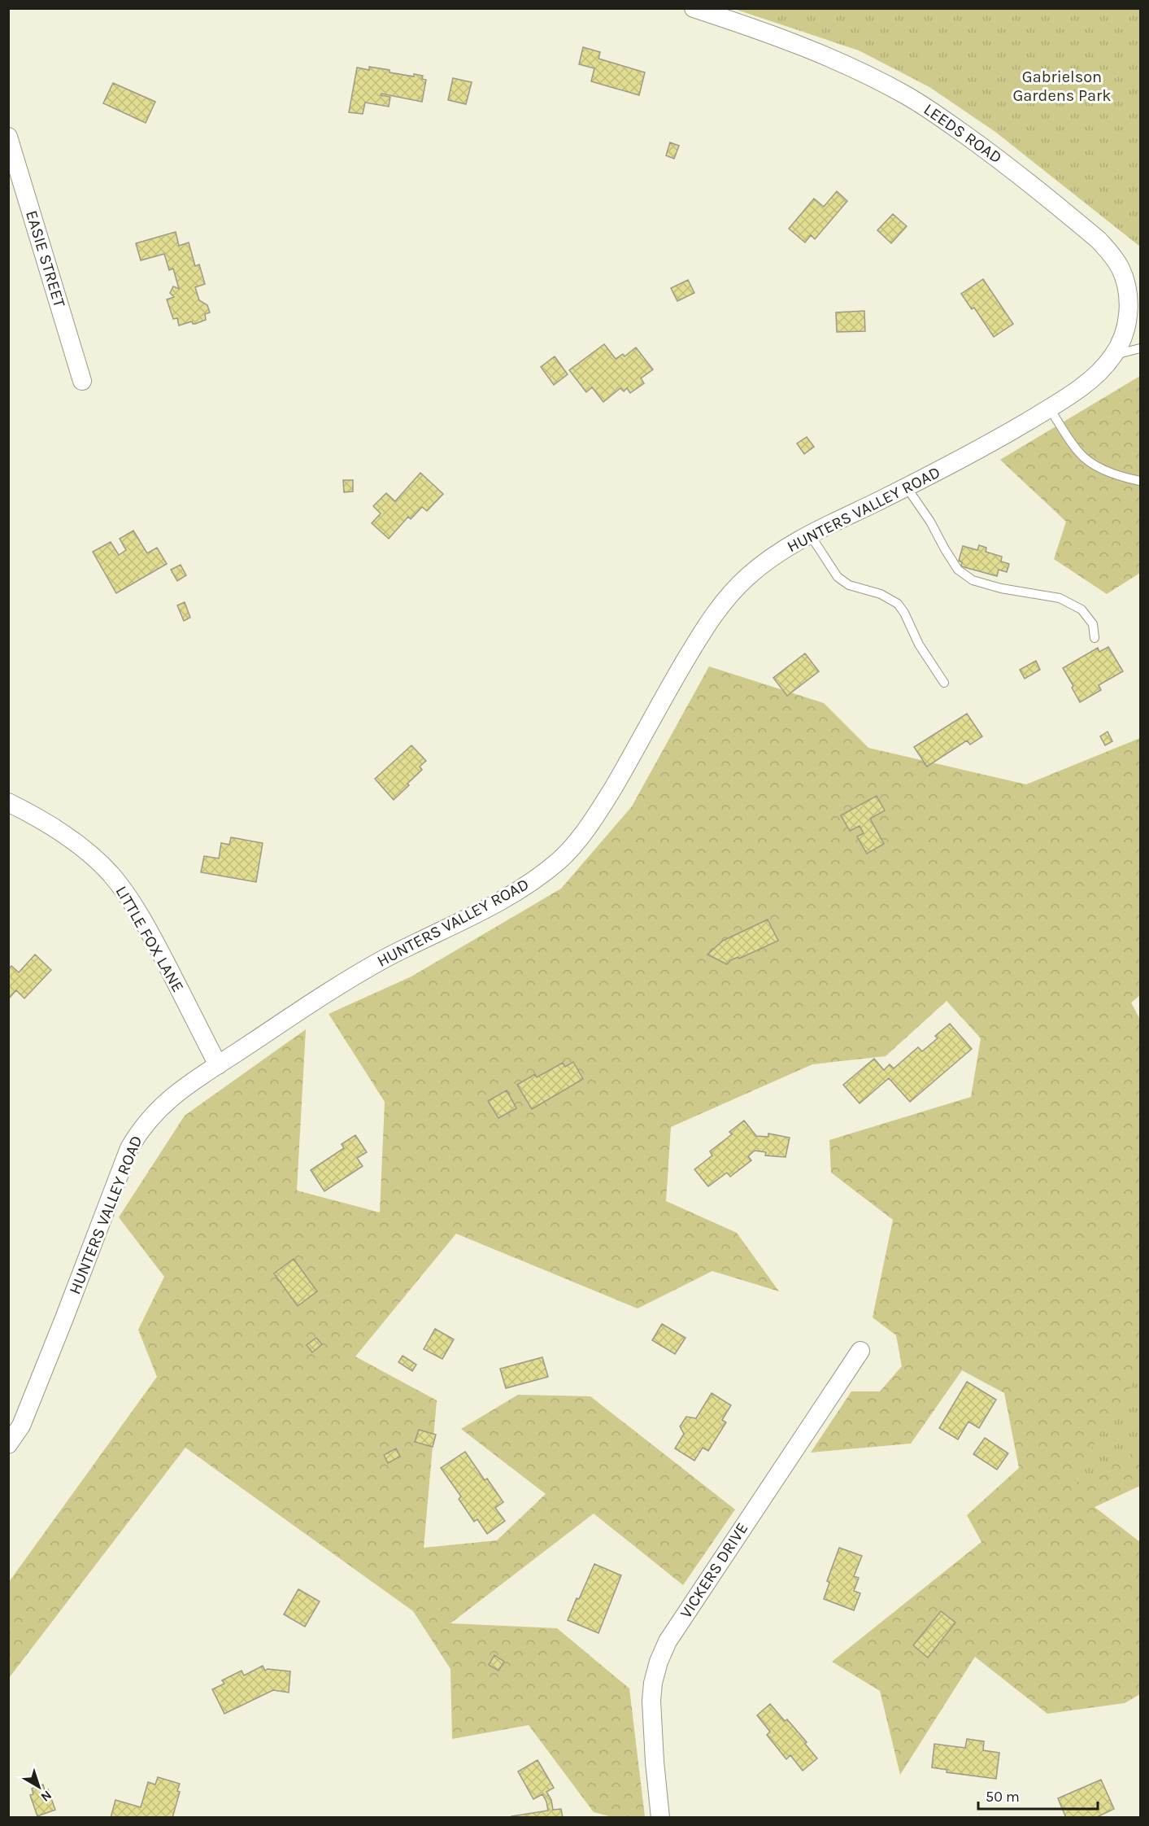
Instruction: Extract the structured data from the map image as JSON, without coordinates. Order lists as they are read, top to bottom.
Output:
{
  "streets": {
    "street": [
      "LEEDS ROAD",
      "EASIE STREET",
      "HUNTERS VALLEY ROAD",
      "LITTLE FOX LANE",
      "VICKERS DRIVE"
    ]
  },
  "crossings": [
    ["LEEDS ROAD", "HUNTERS VALLEY ROAD"],
    ["HUNTERS VALLEY ROAD", "LITTLE FOX LANE"]
  ],
  "parks": ["Gabrielson Gardens Park"],
  "scale_bar": "50 m",
  "north": "bottom right"
}
